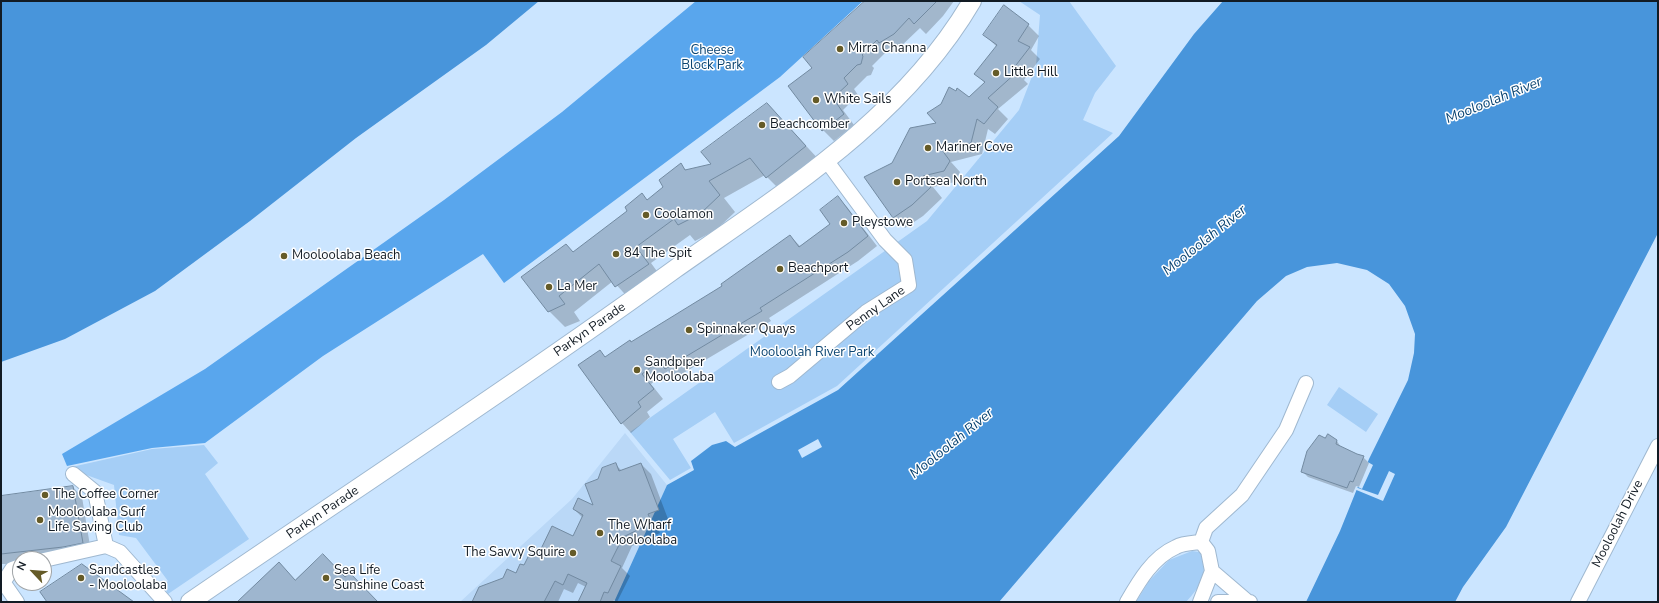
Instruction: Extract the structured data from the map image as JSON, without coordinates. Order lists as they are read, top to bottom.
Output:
{
  "streets": {
    "street": ["Penny Lane", "Parkyn Parade", "Mooloolah Drive"]
  },
  "crossings": [
    ["Penny Lane", "Parkyn Parade"]
  ],
  "water": ["Mooloolah River"],
  "parks": ["Cheese Block Park", "Mooloolah River Park"],
  "places": [
    "Mirra Channa",
    "Little Hill",
    "White Sails",
    "Beachcomber",
    "Mariner Cove",
    "Portsea North",
    "Coolamon",
    "Pleystowe",
    "84 The Spit",
    "Mooloolaba Beach",
    "Beachport",
    "La Mer",
    "Spinnaker Quays",
    "Sandpiper Mooloolaba",
    "The Coffee Corner",
    "Mooloolaba Surf Life Saving Club",
    "The Wharf Mooloolaba",
    "The Savvy Squire",
    "Sandcastles - Mooloolaba",
    "Sea Life Sunshine Coast"
  ],
  "north": "top left"
}
